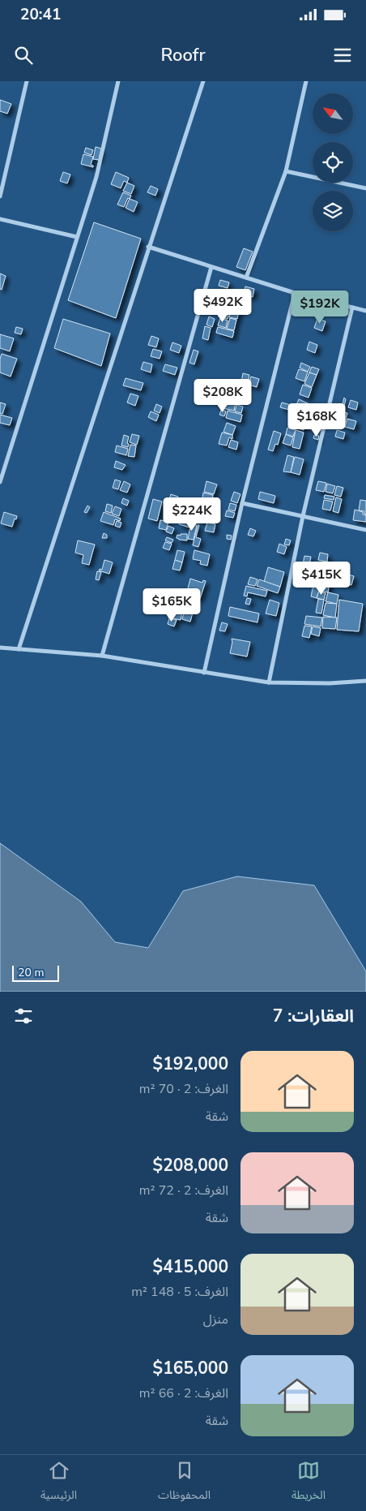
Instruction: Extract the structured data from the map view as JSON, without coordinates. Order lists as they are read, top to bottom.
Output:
{
  "scale_bar": "20 m",
  "north": "top left",
  "page": {
    "status": "20:41",
    "header": "Roofr",
    "price": [
      "$492K",
      "$192K",
      "$208K",
      "$168K",
      "$224K",
      "$415K",
      "$165K"
    ],
    "scale": "20 m",
    "heading": "العقارات: 7",
    "list": [
      {
        "name": "$192,000",
        "note": "الغرف: 2 · 70 m² · شقة"
      },
      {
        "name": "$208,000",
        "note": "الغرف: 2 · 72 m² · شقة"
      },
      {
        "name": "$415,000",
        "note": "الغرف: 5 · 148 m² · منزل"
      },
      {
        "name": "$165,000",
        "note": "الغرف: 2 · 66 m² · شقة"
      }
    ],
    "tabs": ["الخريطة", "المحفوظات", "الرئيسية"]
  }
}
